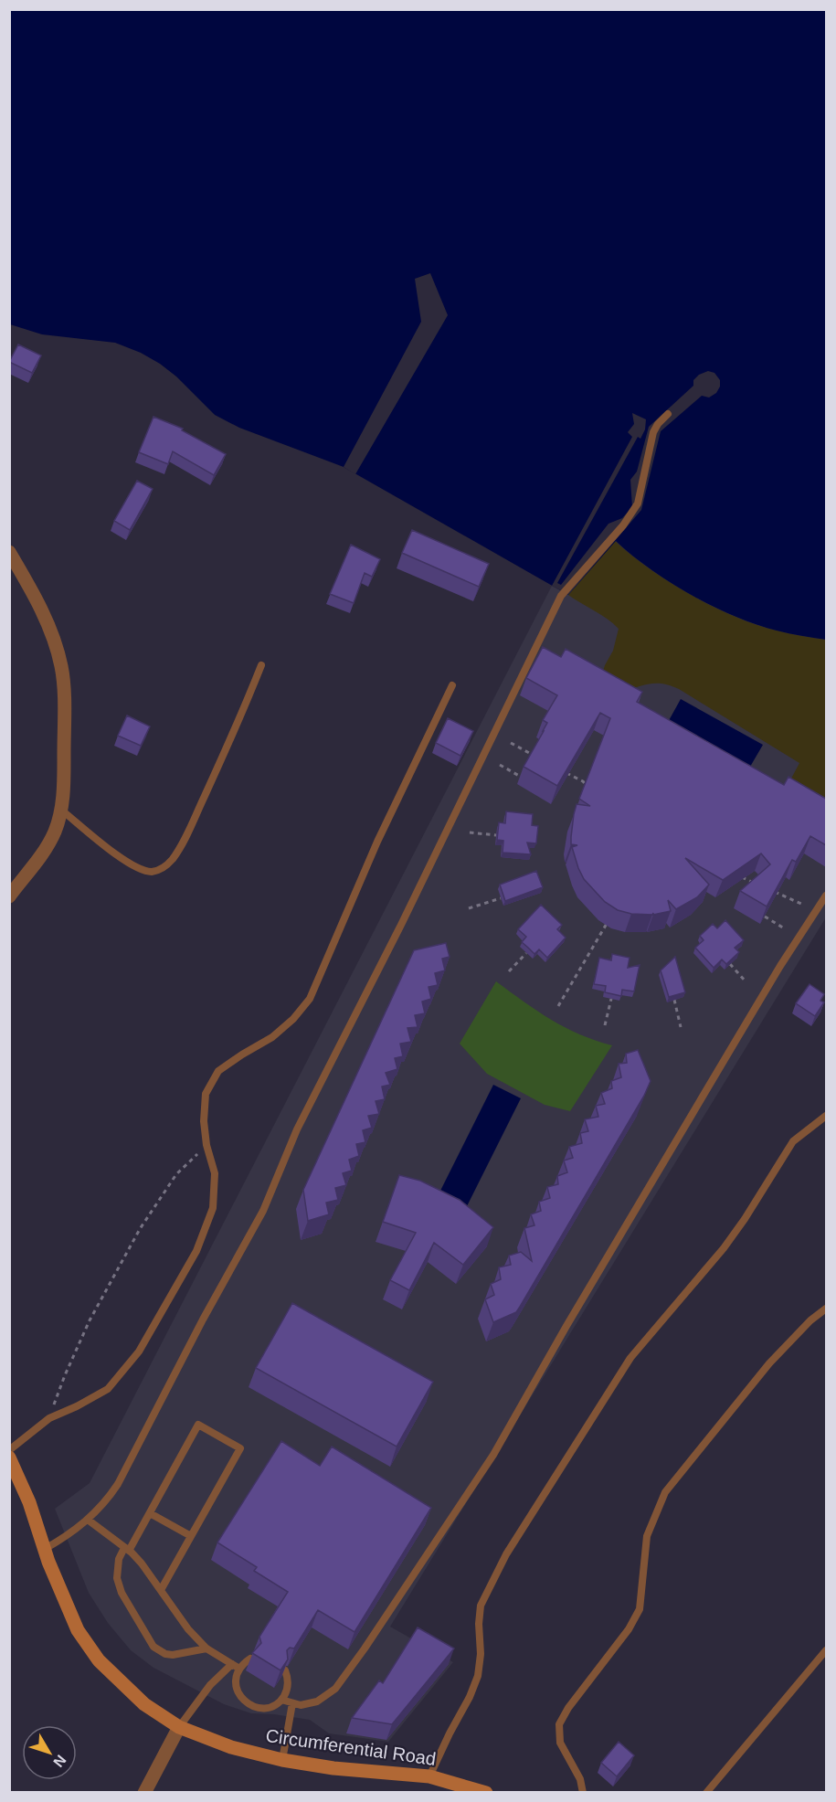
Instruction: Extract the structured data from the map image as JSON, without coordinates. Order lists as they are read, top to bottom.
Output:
{
  "streets": {
    "main road": ["Circumferential Road"]
  },
  "north": "bottom right"
}
